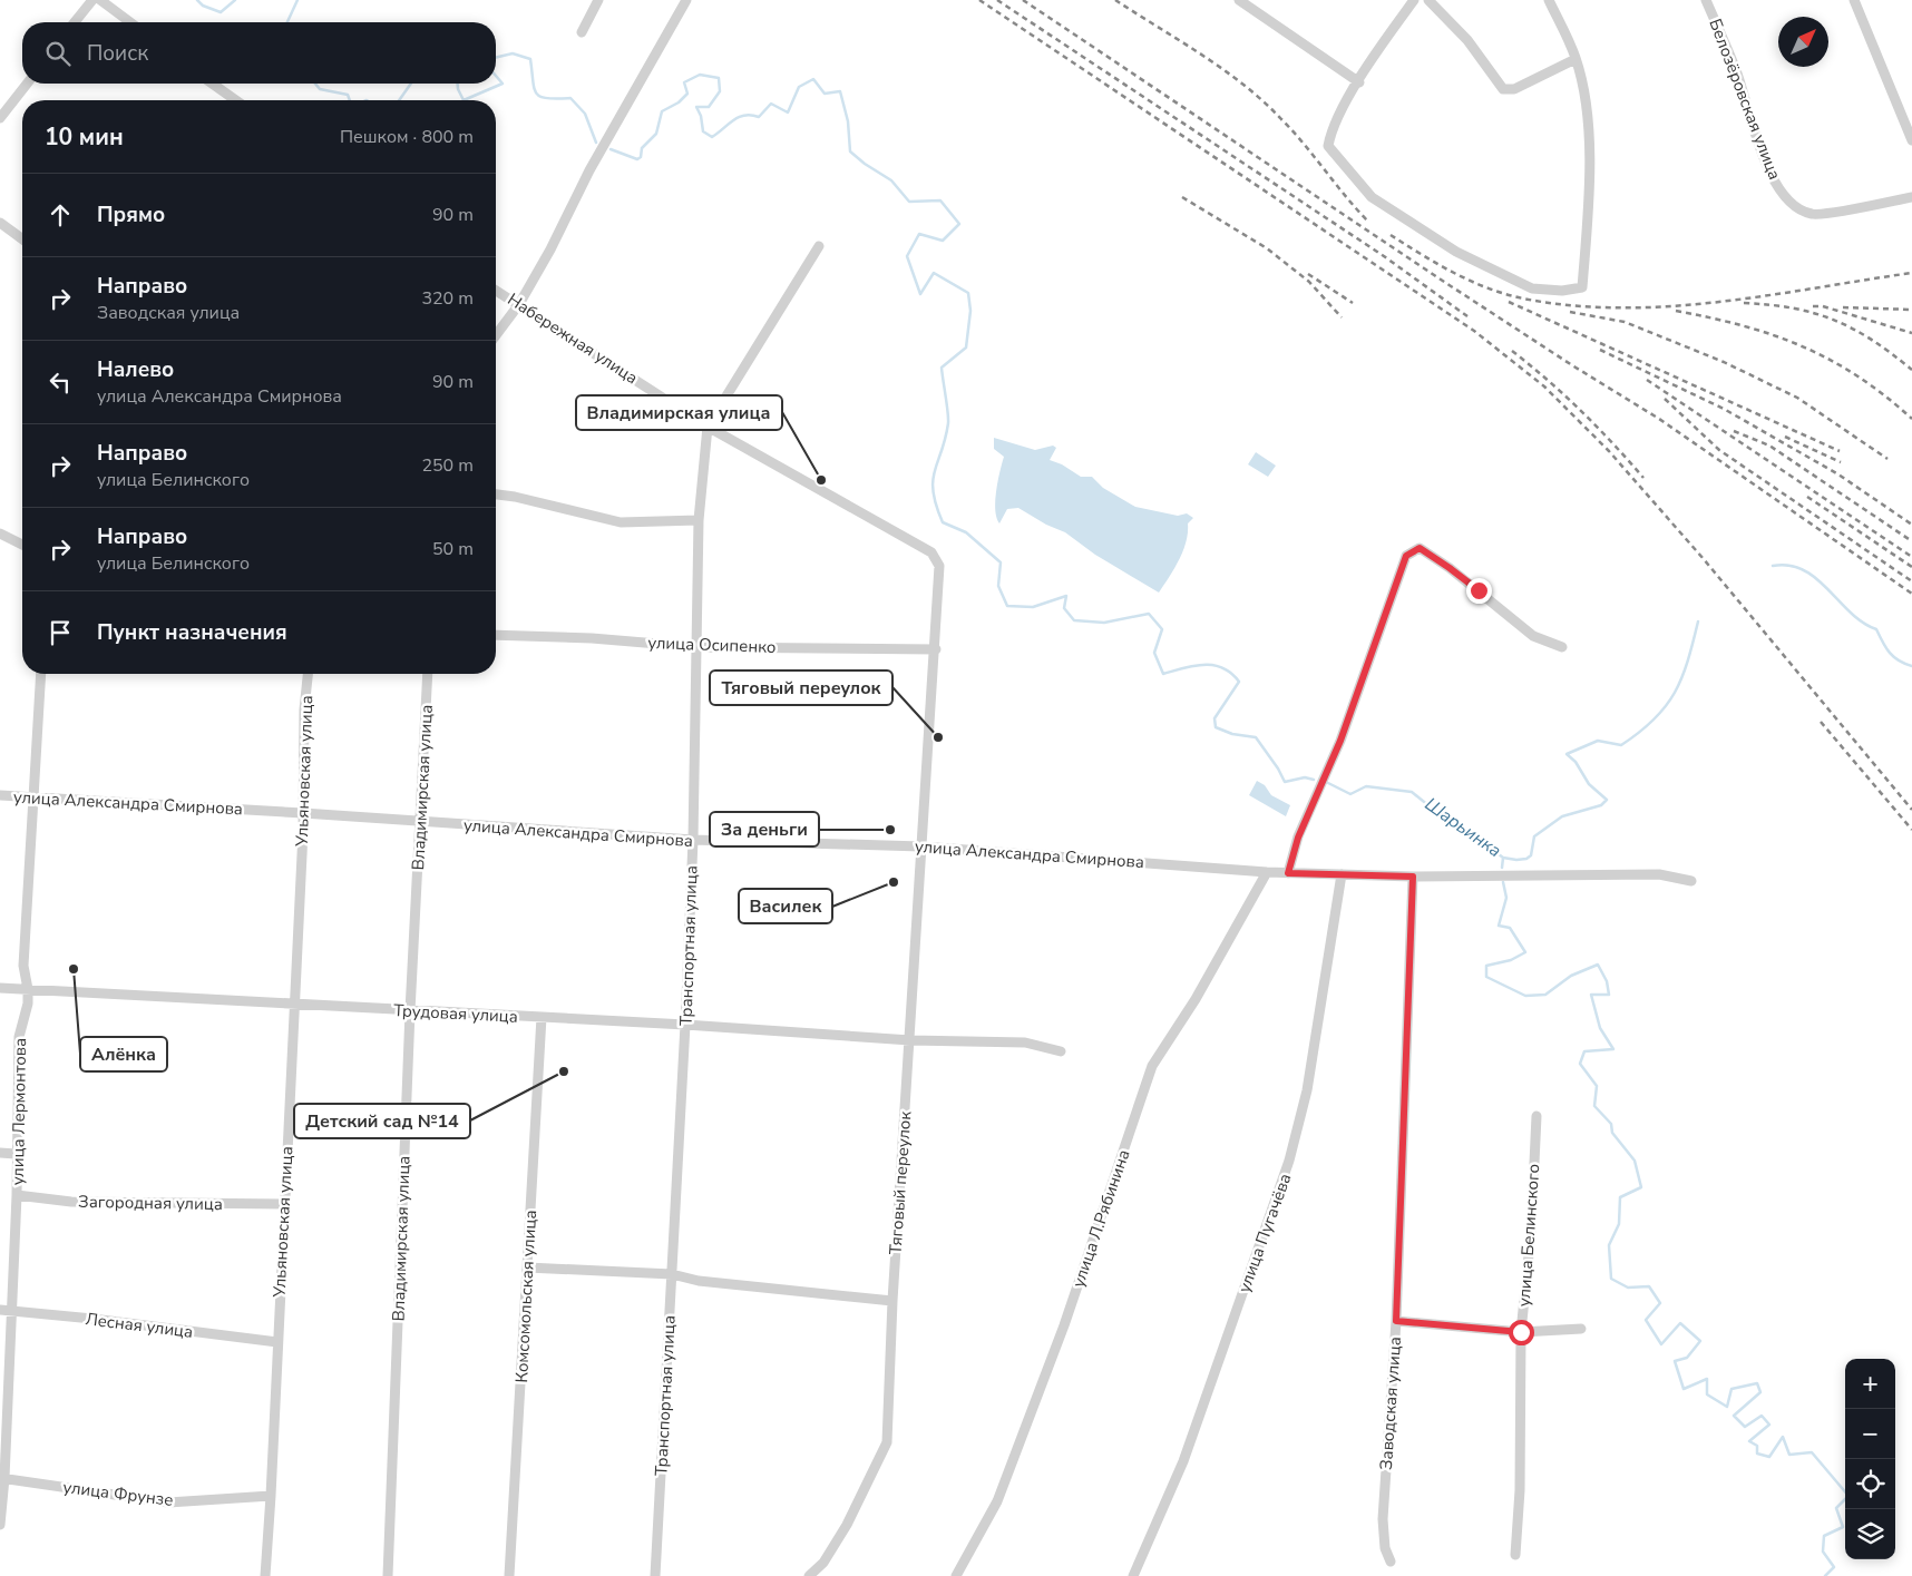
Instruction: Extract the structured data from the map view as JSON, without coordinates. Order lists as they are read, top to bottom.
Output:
{
  "streets": {
    "street": [
      "Белозёровская улица",
      "Набережная улица",
      "улица Осипенко",
      "Ульяновская улица",
      "Владимирская улица",
      "улица Александра Смирнова",
      "Транспортная улица",
      "Трудовая улица",
      "улица Лермонтова",
      "Тяговый переулок",
      "Загородная улица",
      "улица Л.Рябинина",
      "улица Пугачёва",
      "улица Белинского",
      "Комсомольская улица",
      "Лесная улица",
      "Заводская улица",
      "улица Фрунзе"
    ]
  },
  "crossings": [
    ["Набережная улица", "Транспортная улица"],
    ["Набережная улица", "Тяговый переулок"],
    ["улица Осипенко", "Транспортная улица"],
    ["улица Осипенко", "Тяговый переулок"],
    ["Ульяновская улица", "улица Александра Смирнова"],
    ["Ульяновская улица", "Трудовая улица"],
    ["Ульяновская улица", "Загородная улица"],
    ["Ульяновская улица", "Лесная улица"],
    ["Ульяновская улица", "улица Фрунзе"],
    ["Владимирская улица", "улица Александра Смирнова"],
    ["Владимирская улица", "Трудовая улица"],
    ["улица Александра Смирнова", "Транспортная улица"],
    ["улица Александра Смирнова", "улица Лермонтова"],
    ["улица Александра Смирнова", "Тяговый переулок"],
    ["улица Александра Смирнова", "улица Л.Рябинина"],
    ["улица Александра Смирнова", "улица Пугачёва"],
    ["улица Александра Смирнова", "Заводская улица"],
    ["Транспортная улица", "Трудовая улица"],
    ["Трудовая улица", "улица Лермонтова"],
    ["Трудовая улица", "Тяговый переулок"],
    ["Трудовая улица", "Комсомольская улица"],
    ["улица Лермонтова", "Загородная улица"],
    ["улица Лермонтова", "Лесная улица"],
    ["улица Лермонтова", "улица Фрунзе"]
  ],
  "water": ["Шарьинка"],
  "places": [
    "Владимирская улица",
    "Тяговый переулок",
    "За деньги",
    "Василек",
    "Алёнка",
    "Детский сад №14"
  ],
  "north": "top right",
  "page": {
    "search": "Поиск",
    "heading": ["10 мин", "Пешком · 800 m"],
    "list": [
      ["Прямо", "90 m"],
      ["Направо", "Заводская улица", "320 m"],
      ["Налево", "улица Александра Смирнова", "90 m"],
      ["Направо", "улица Белинского", "250 m"],
      ["Направо", "улица Белинского", "50 m"],
      "Пункт назначения"
    ],
    "map_buttons": ["+", "−"]
  }
}
